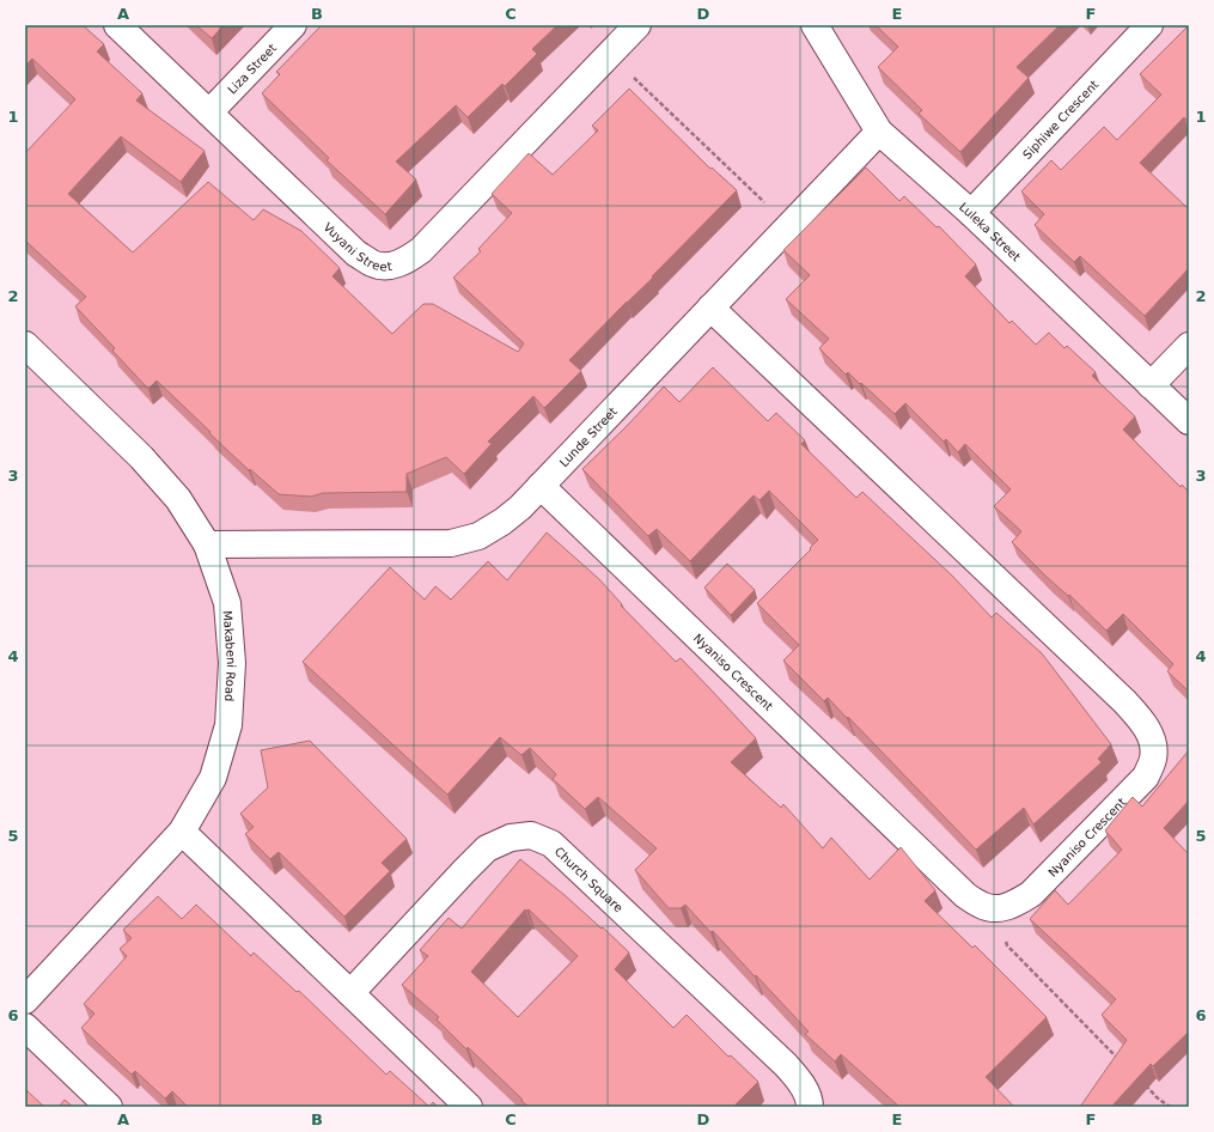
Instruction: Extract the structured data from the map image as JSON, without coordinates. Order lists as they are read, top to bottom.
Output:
{
  "streets": {
    "street": [
      "Liza Street",
      "Siphiwe Crescent",
      "Luleka Street",
      "Vuyani Street",
      "Lunde Street",
      "Makabeni Road",
      "Nyaniso Crescent",
      "Church Square"
    ]
  },
  "crossings": [
    ["Liza Street", "Vuyani Street"],
    ["Siphiwe Crescent", "Luleka Street"],
    ["Luleka Street", "Lunde Street"],
    ["Lunde Street", "Makabeni Road"],
    ["Lunde Street", "Nyaniso Crescent"]
  ],
  "grid": {
    "columns": [
      "A",
      "B",
      "C",
      "D",
      "E",
      "F"
    ],
    "rows": [
      "1",
      "2",
      "3",
      "4",
      "5",
      "6"
    ]
  }
}
